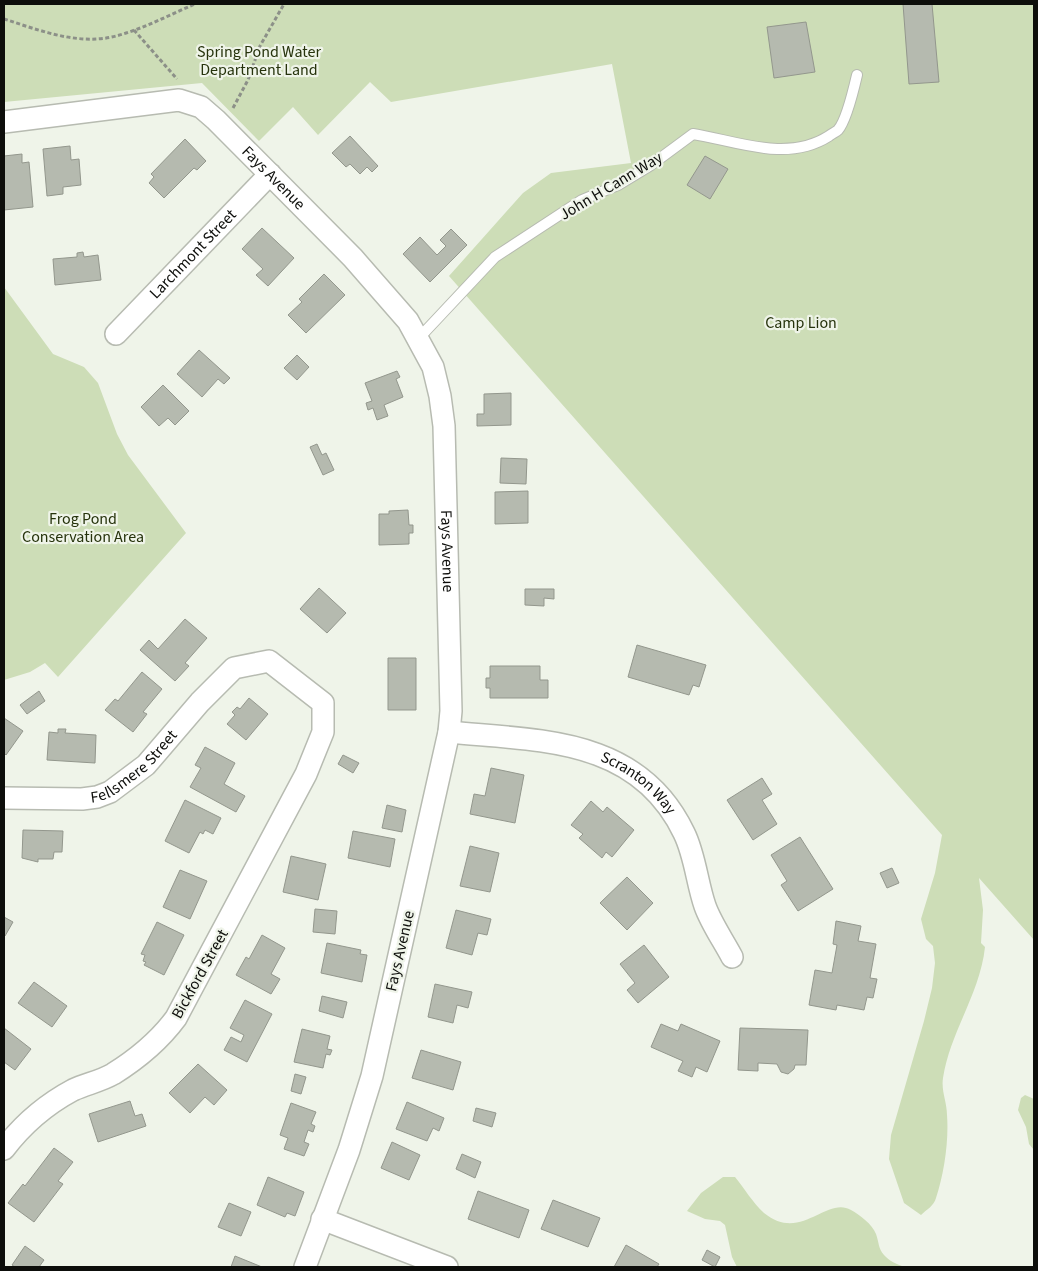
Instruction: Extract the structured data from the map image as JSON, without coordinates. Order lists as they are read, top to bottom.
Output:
{
  "streets": {
    "street": [
      "Fays Avenue",
      "Larchmont Street",
      "Fellsmere Street",
      "Scranton Way",
      "Bickford Street"
    ],
    "lane": ["John H Cann Way"]
  },
  "crossings": [
    ["Fays Avenue", "John H Cann Way"],
    ["Fays Avenue", "Larchmont Street"],
    ["Fays Avenue", "Scranton Way"],
    ["Fellsmere Street", "Bickford Street"]
  ],
  "parks": ["Spring Pond Water Department Land", "Camp Lion", "Frog Pond Conservation Area"]
}
